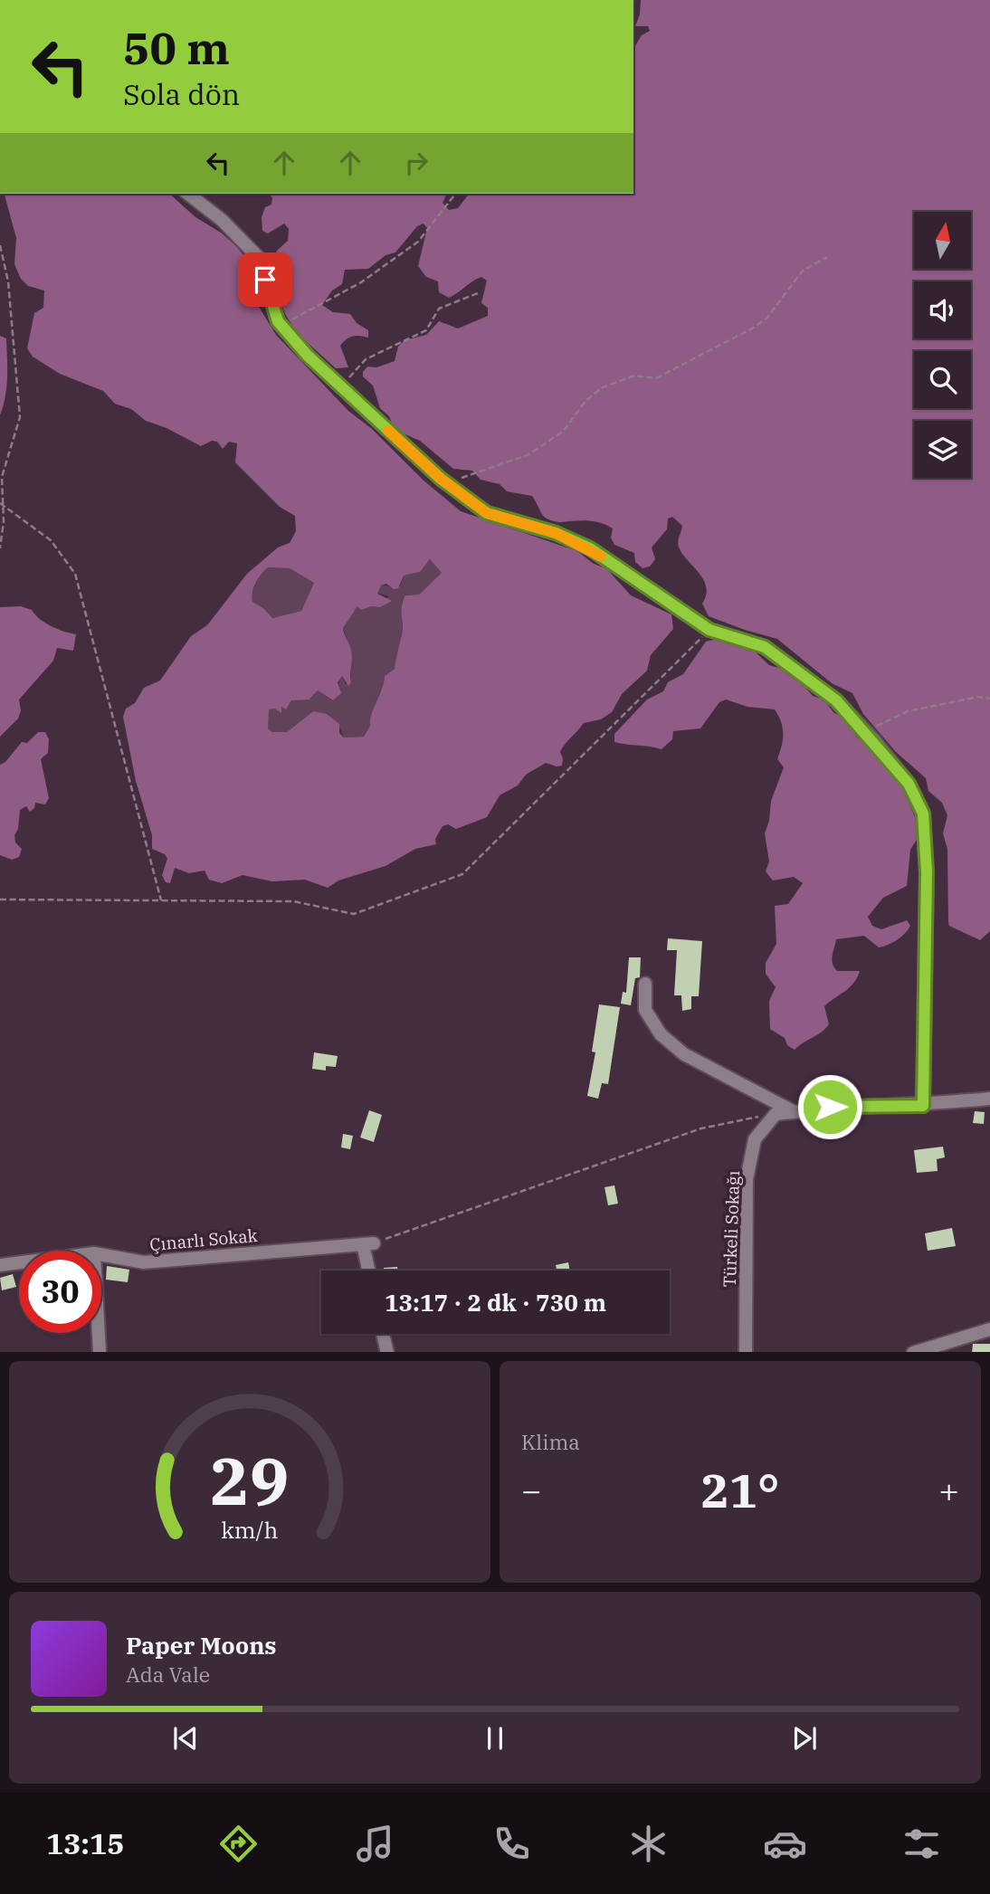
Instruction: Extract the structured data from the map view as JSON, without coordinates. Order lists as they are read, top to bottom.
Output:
{
  "streets": {
    "street": ["Türkeli Sokağı", "Çınarlı Sokak"]
  },
  "north": "top",
  "page": {
    "turn": ["50 m", "Sola dön"],
    "limit": "30",
    "trip": "13:17 · 2 dk · 730 m",
    "tile": "Klima",
    "heat": ["−", "21°", "+"],
    "song": ["Paper Moons", "Ada Vale"],
    "tabs": "13:15",
    "gauge": ["29", "km/h"]
  }
}
